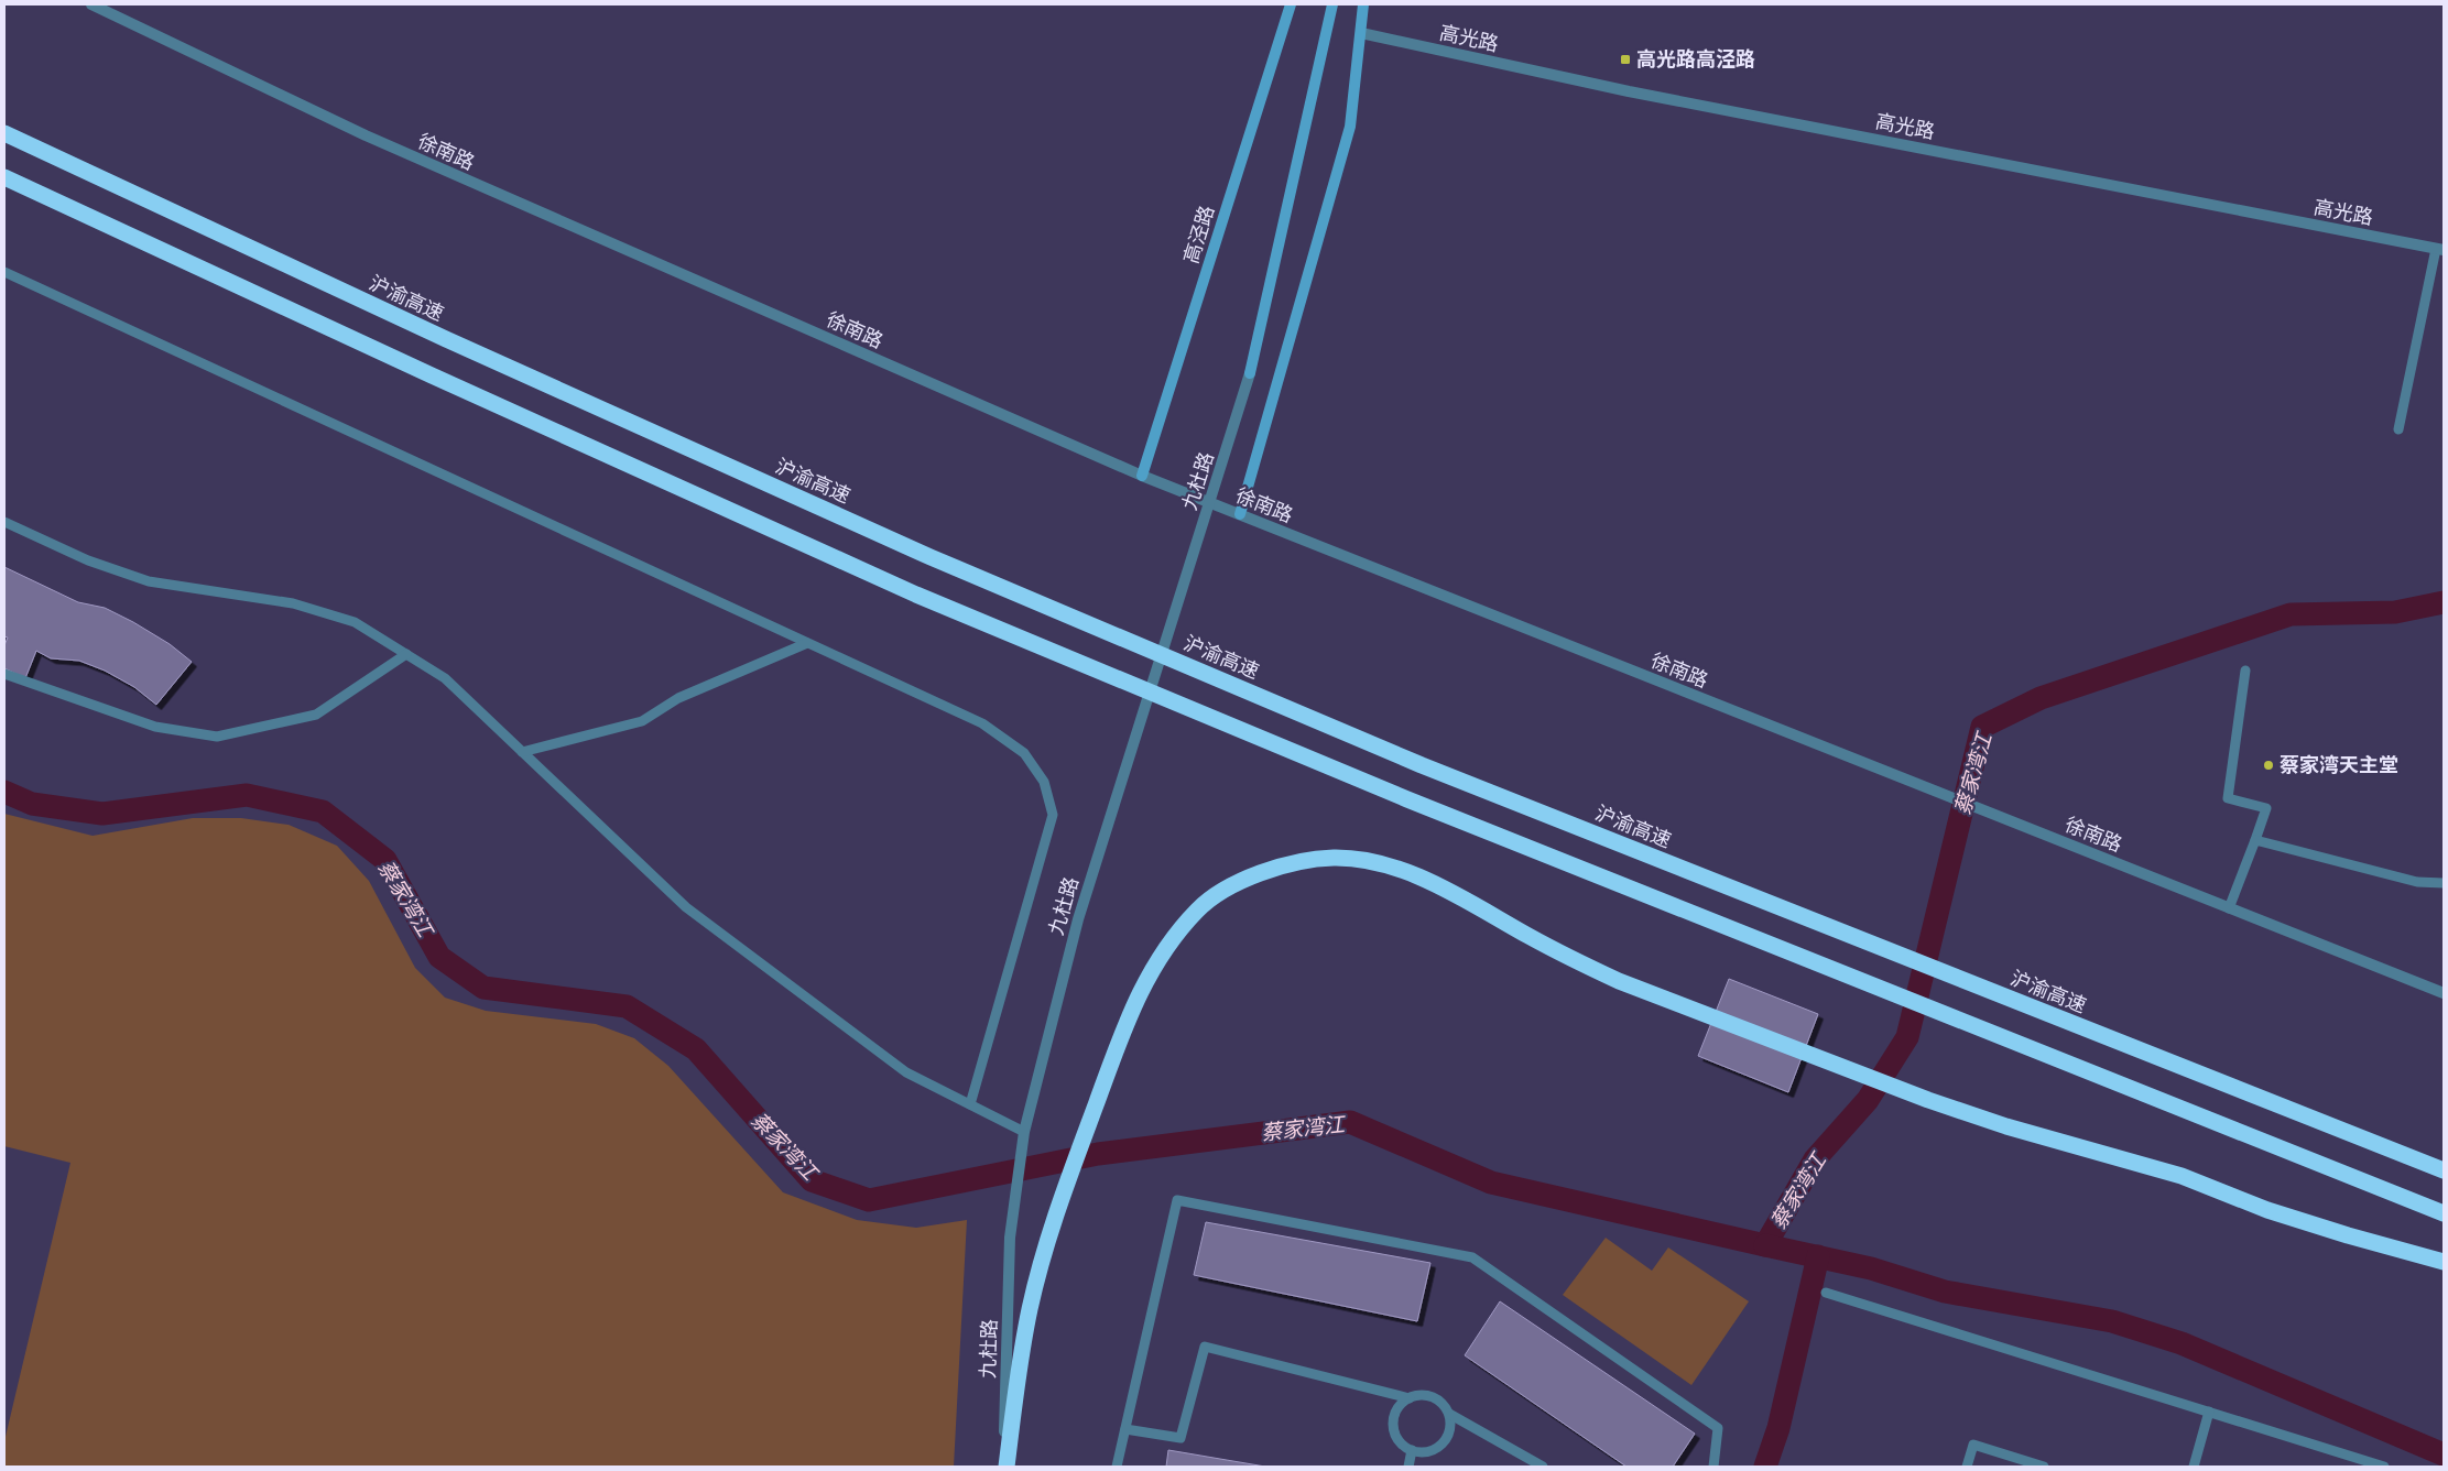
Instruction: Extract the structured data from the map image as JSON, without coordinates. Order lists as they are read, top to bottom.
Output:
{
  "streets": {
    "highway": ["沪渝高速"],
    "main road": ["高泾路"],
    "street": ["高光路", "徐南路", "九杜路"]
  },
  "crossings": [
    ["徐南路", "高泾路"]
  ],
  "water": ["蔡家湾江"],
  "places": {
    "transit": ["高光路高泾路"],
    "other": ["蔡家湾天主堂"]
  }
}
